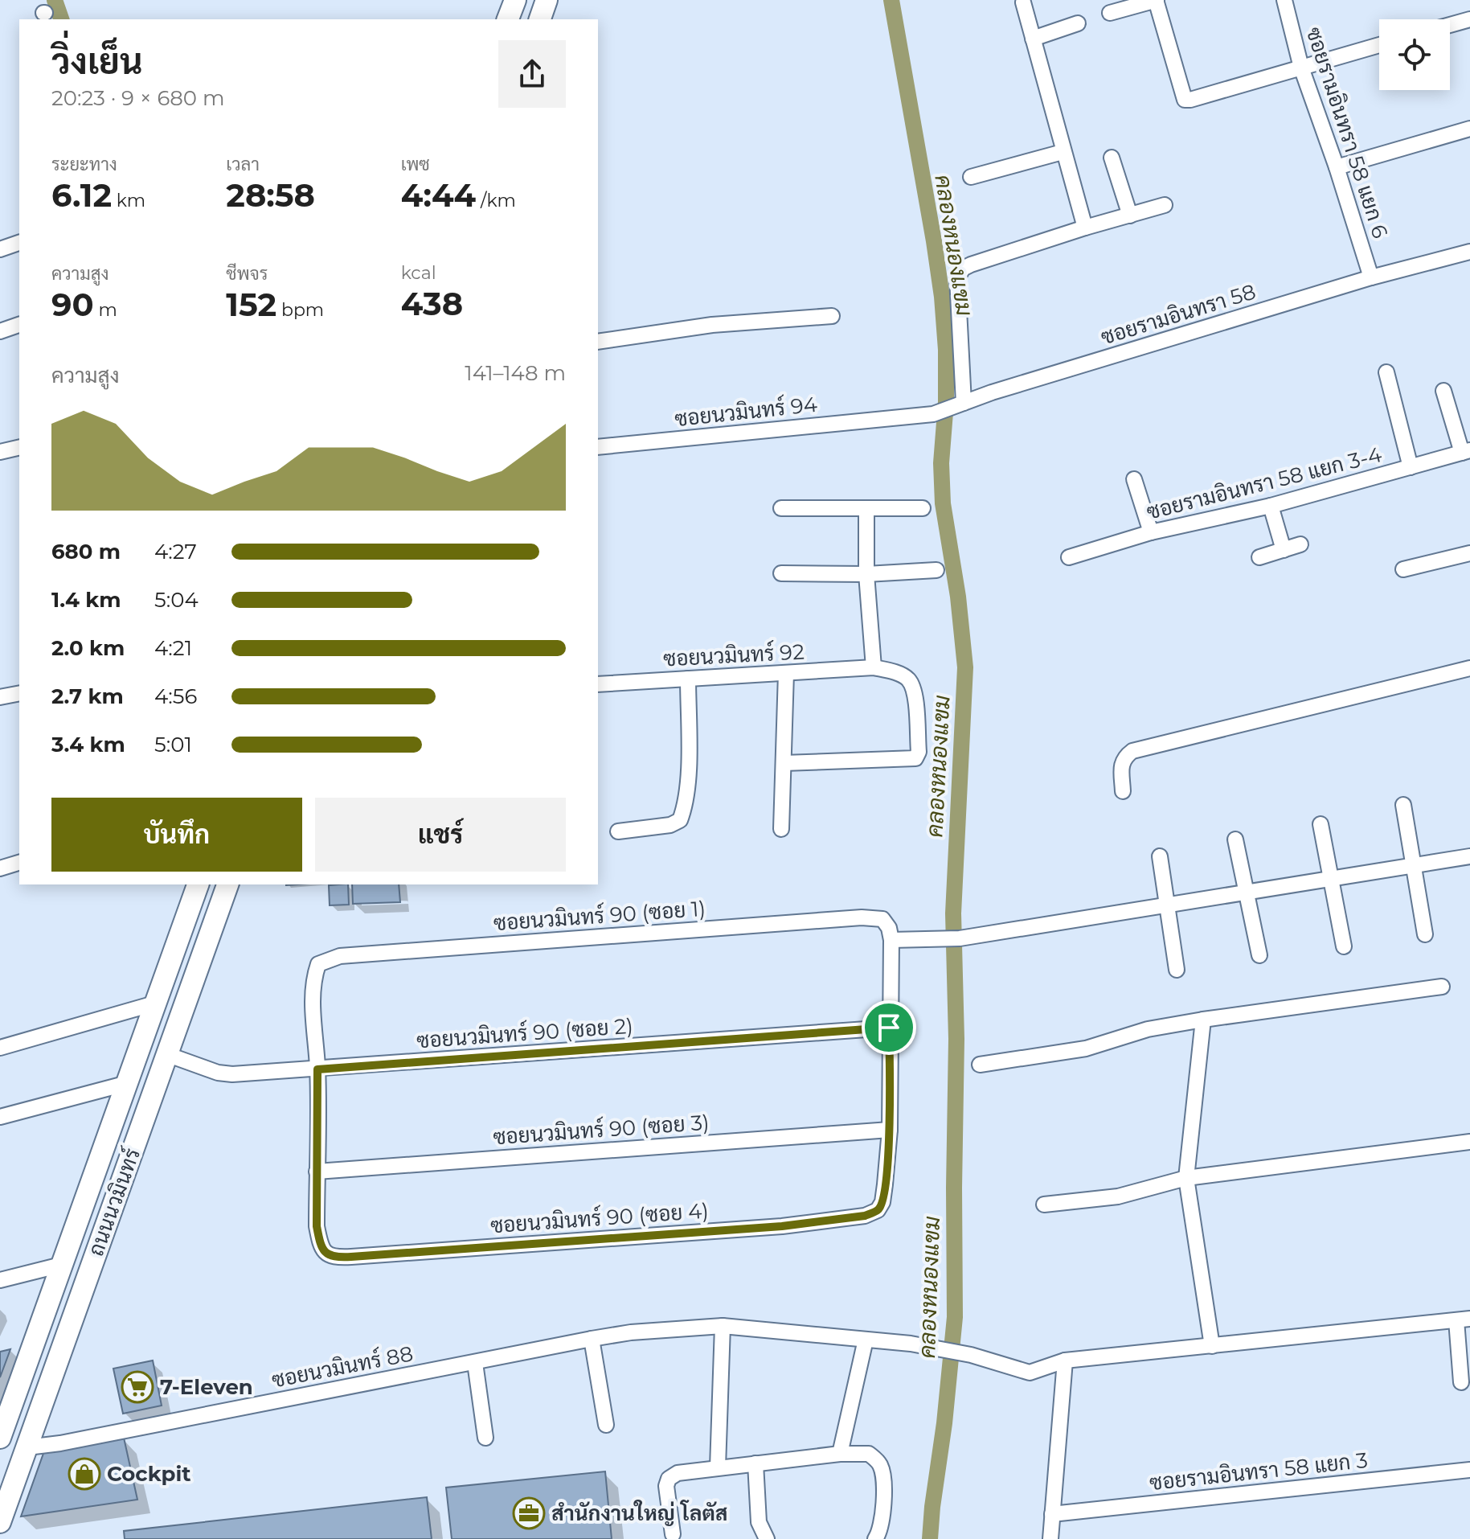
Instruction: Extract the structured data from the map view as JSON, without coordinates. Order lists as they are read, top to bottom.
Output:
{
  "streets": {
    "main road": ["ถนนนวมินทร์"],
    "street": [
      "ซอยรามอินทรา 58 แยก 6",
      "ซอยรามอินทรา 58",
      "ซอยนวมินทร์ 94",
      "ซอยรามอินทรา 58 แยก 3-4",
      "ซอยนวมินทร์ 92",
      "ซอยนวมินทร์ 90 (ซอย 1)",
      "ซอยนวมินทร์ 90 (ซอย 2)",
      "ซอยนวมินทร์ 90 (ซอย 3)",
      "ซอยนวมินทร์ 90 (ซอย 4)",
      "ซอยนวมินทร์ 88",
      "ซอยรามอินทรา 58 แยก 3"
    ]
  },
  "crossings": [
    ["ซอยรามอินทรา 58 แยก 6", "ซอยรามอินทรา 58"],
    ["ซอยรามอินทรา 58", "ซอยนวมินทร์ 94"],
    ["ซอยนวมินทร์ 90 (ซอย 1)", "ซอยนวมินทร์ 90 (ซอย 2)"],
    ["ซอยนวมินทร์ 90 (ซอย 2)", "ถนนนวมินทร์"],
    ["ซอยนวมินทร์ 90 (ซอย 3)", "ซอยนวมินทร์ 90 (ซอย 4)"],
    ["ถนนนวมินทร์", "ซอยนวมินทร์ 88"]
  ],
  "water": ["คลองหนองแขม"],
  "places": {
    "supermarket": ["7-Eleven"],
    "shop": ["Cockpit"],
    "office": ["สำนักงานใหญ่ โลตัส"]
  },
  "page": {
    "heading": ["วิ่งเย็น", "20:23 · 9 × 680 m"],
    "stats": [
      ["ระยะทาง", "6.12 km"],
      ["เวลา", "28:58"],
      ["เพซ", "4:44 /km"],
      ["ความสูง", "90 m"],
      ["ชีพจร", "152 bpm"],
      ["kcal", "438"]
    ],
    "chart": ["ความสูง", "141–148 m"],
    "list": [
      {
        "name": "680 m",
        "note": "4:27"
      },
      {
        "name": "1.4 km",
        "note": "5:04"
      },
      {
        "name": "2.0 km",
        "note": "4:21"
      },
      {
        "name": "2.7 km",
        "note": "4:56"
      },
      {
        "name": "3.4 km",
        "note": "5:01"
      }
    ],
    "buttons": ["บันทึก", "แชร์"]
  }
}
